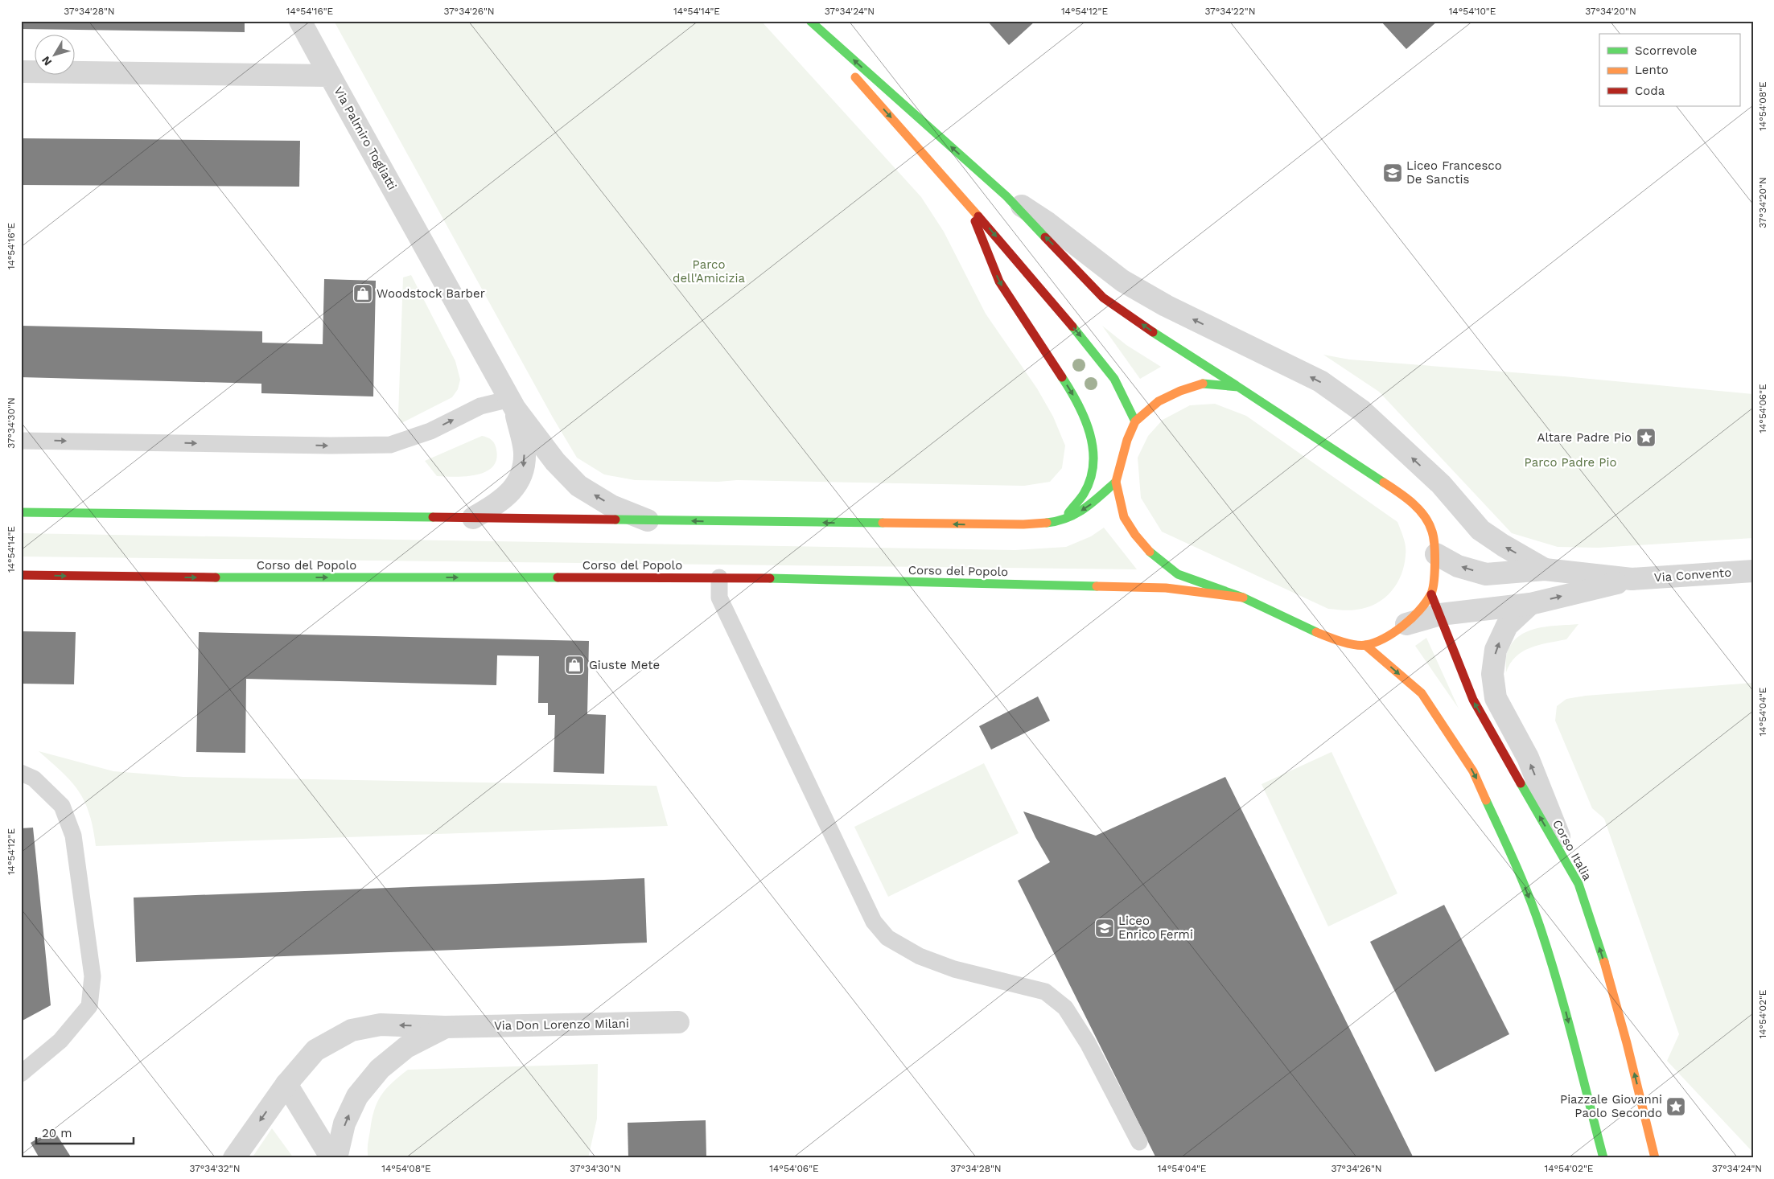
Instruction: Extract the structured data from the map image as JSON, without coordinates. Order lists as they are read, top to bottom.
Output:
{
  "streets": {
    "main road": ["Corso del Popolo", "Corso Italia"],
    "street": ["Via Palmiro Togliatti", "Via Convento", "Via Don Lorenzo Milani"]
  },
  "parks": ["Parco dell'Amicizia", "Parco Padre Pio"],
  "places": {
    "school or university": ["Liceo Francesco De Sanctis", "Liceo Enrico Fermi"],
    "shop": ["Woodstock Barber", "Giuste Mete"],
    "place": ["Altare Padre Pio", "Piazzale Giovanni Paolo Secondo"]
  },
  "legend": ["Scorrevole", "Lento", "Coda"],
  "scale_bar": "20 m",
  "north": "bottom left",
  "coordinates": [
    "37°34'28\"N",
    "14°54'16\"E",
    "37°34'26\"N",
    "14°54'14\"E",
    "37°34'24\"N",
    "14°54'12\"E",
    "37°34'22\"N",
    "14°54'10\"E",
    "37°34'20\"N",
    "14°54'08\"E",
    "14°54'06\"E",
    "37°34'30\"N",
    "14°54'04\"E",
    "14°54'02\"E",
    "37°34'32\"N"
  ]
}
